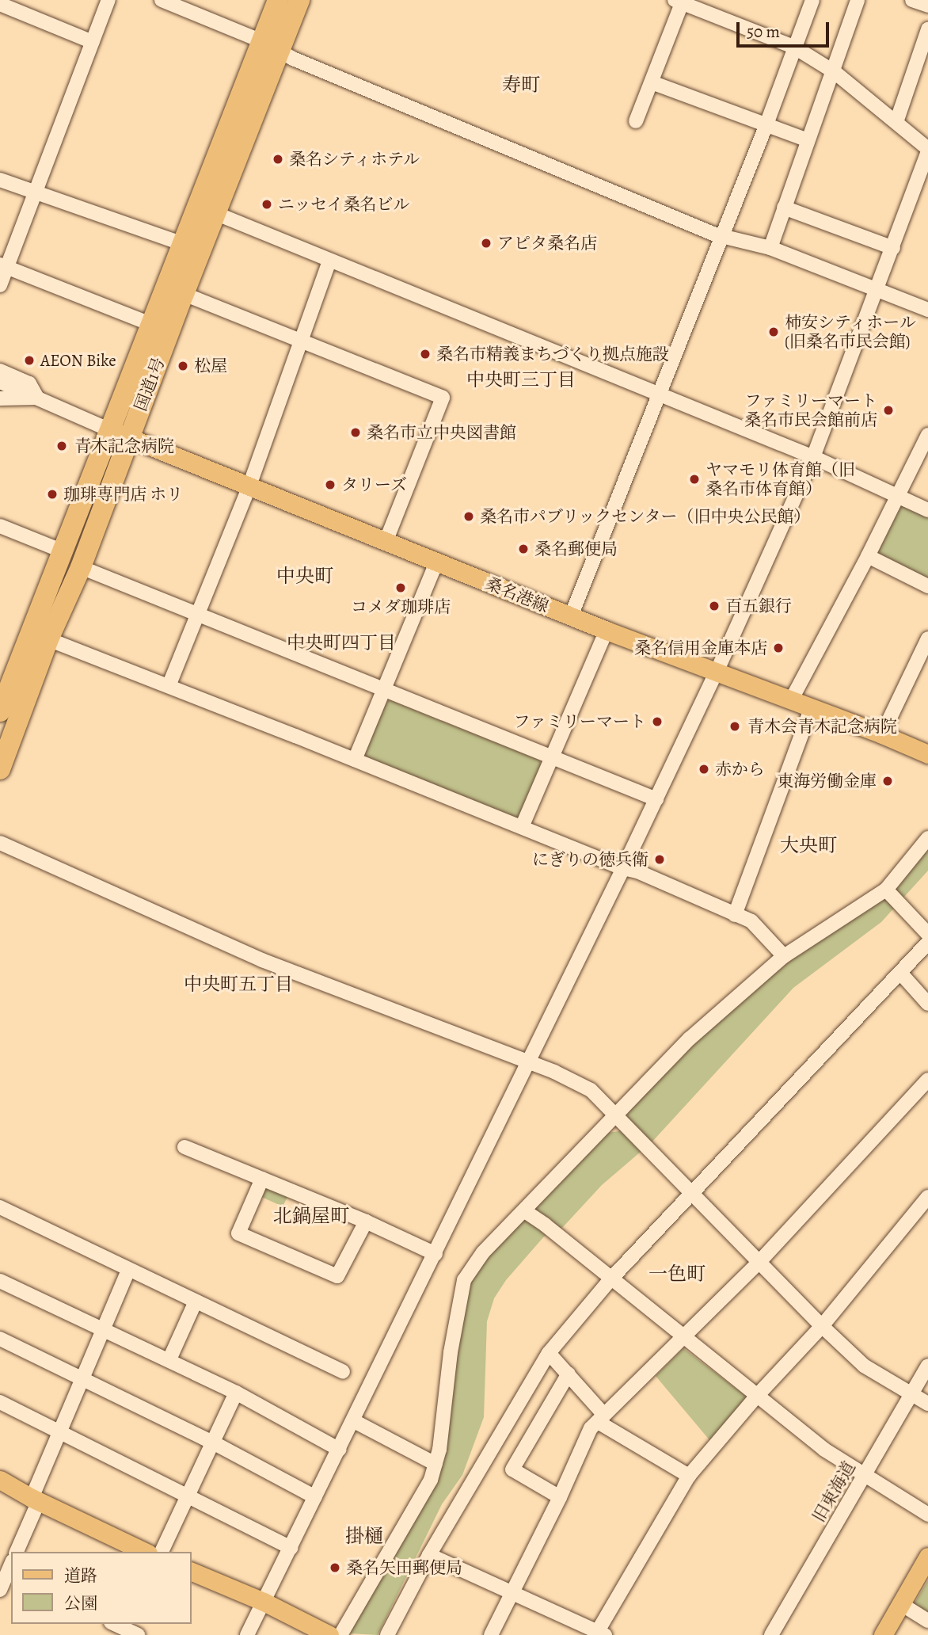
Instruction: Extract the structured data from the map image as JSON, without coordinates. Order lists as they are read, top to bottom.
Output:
{
  "streets": {
    "highway": ["国道1号"],
    "main road": ["桑名港線"],
    "street": ["旧東海道"]
  },
  "crossings": [
    ["国道1号", "桑名港線"]
  ],
  "districts": [
    "寿町",
    "中央町三丁目",
    "中央町",
    "中央町四丁目",
    "大央町",
    "中央町五丁目",
    "北鍋屋町",
    "一色町",
    "掛樋"
  ],
  "places": [
    "桑名シティホテル",
    "ニッセイ桑名ビル",
    "アピタ桑名店",
    "柿安シティホール (旧桑名市民会館)",
    "桑名市精義まちづくり拠点施設",
    "AEON Bike",
    "松屋",
    "ファミリーマート 桑名市民会館前店",
    "桑名市立中央図書館",
    "青木記念病院",
    "ヤマモリ体育館（旧 桑名市体育館）",
    "タリーズ",
    "珈琲専門店 ホリ",
    "桑名市パブリックセンター（旧中央公民館）",
    "桑名郵便局",
    "コメダ珈琲店",
    "百五銀行",
    "桑名信用金庫本店",
    "ファミリーマート",
    "青木会青木記念病院",
    "赤から",
    "東海労働金庫",
    "にぎりの徳兵衛",
    "桑名矢田郵便局"
  ],
  "legend": ["道路", "公園"],
  "scale_bar": "50 m"
}
